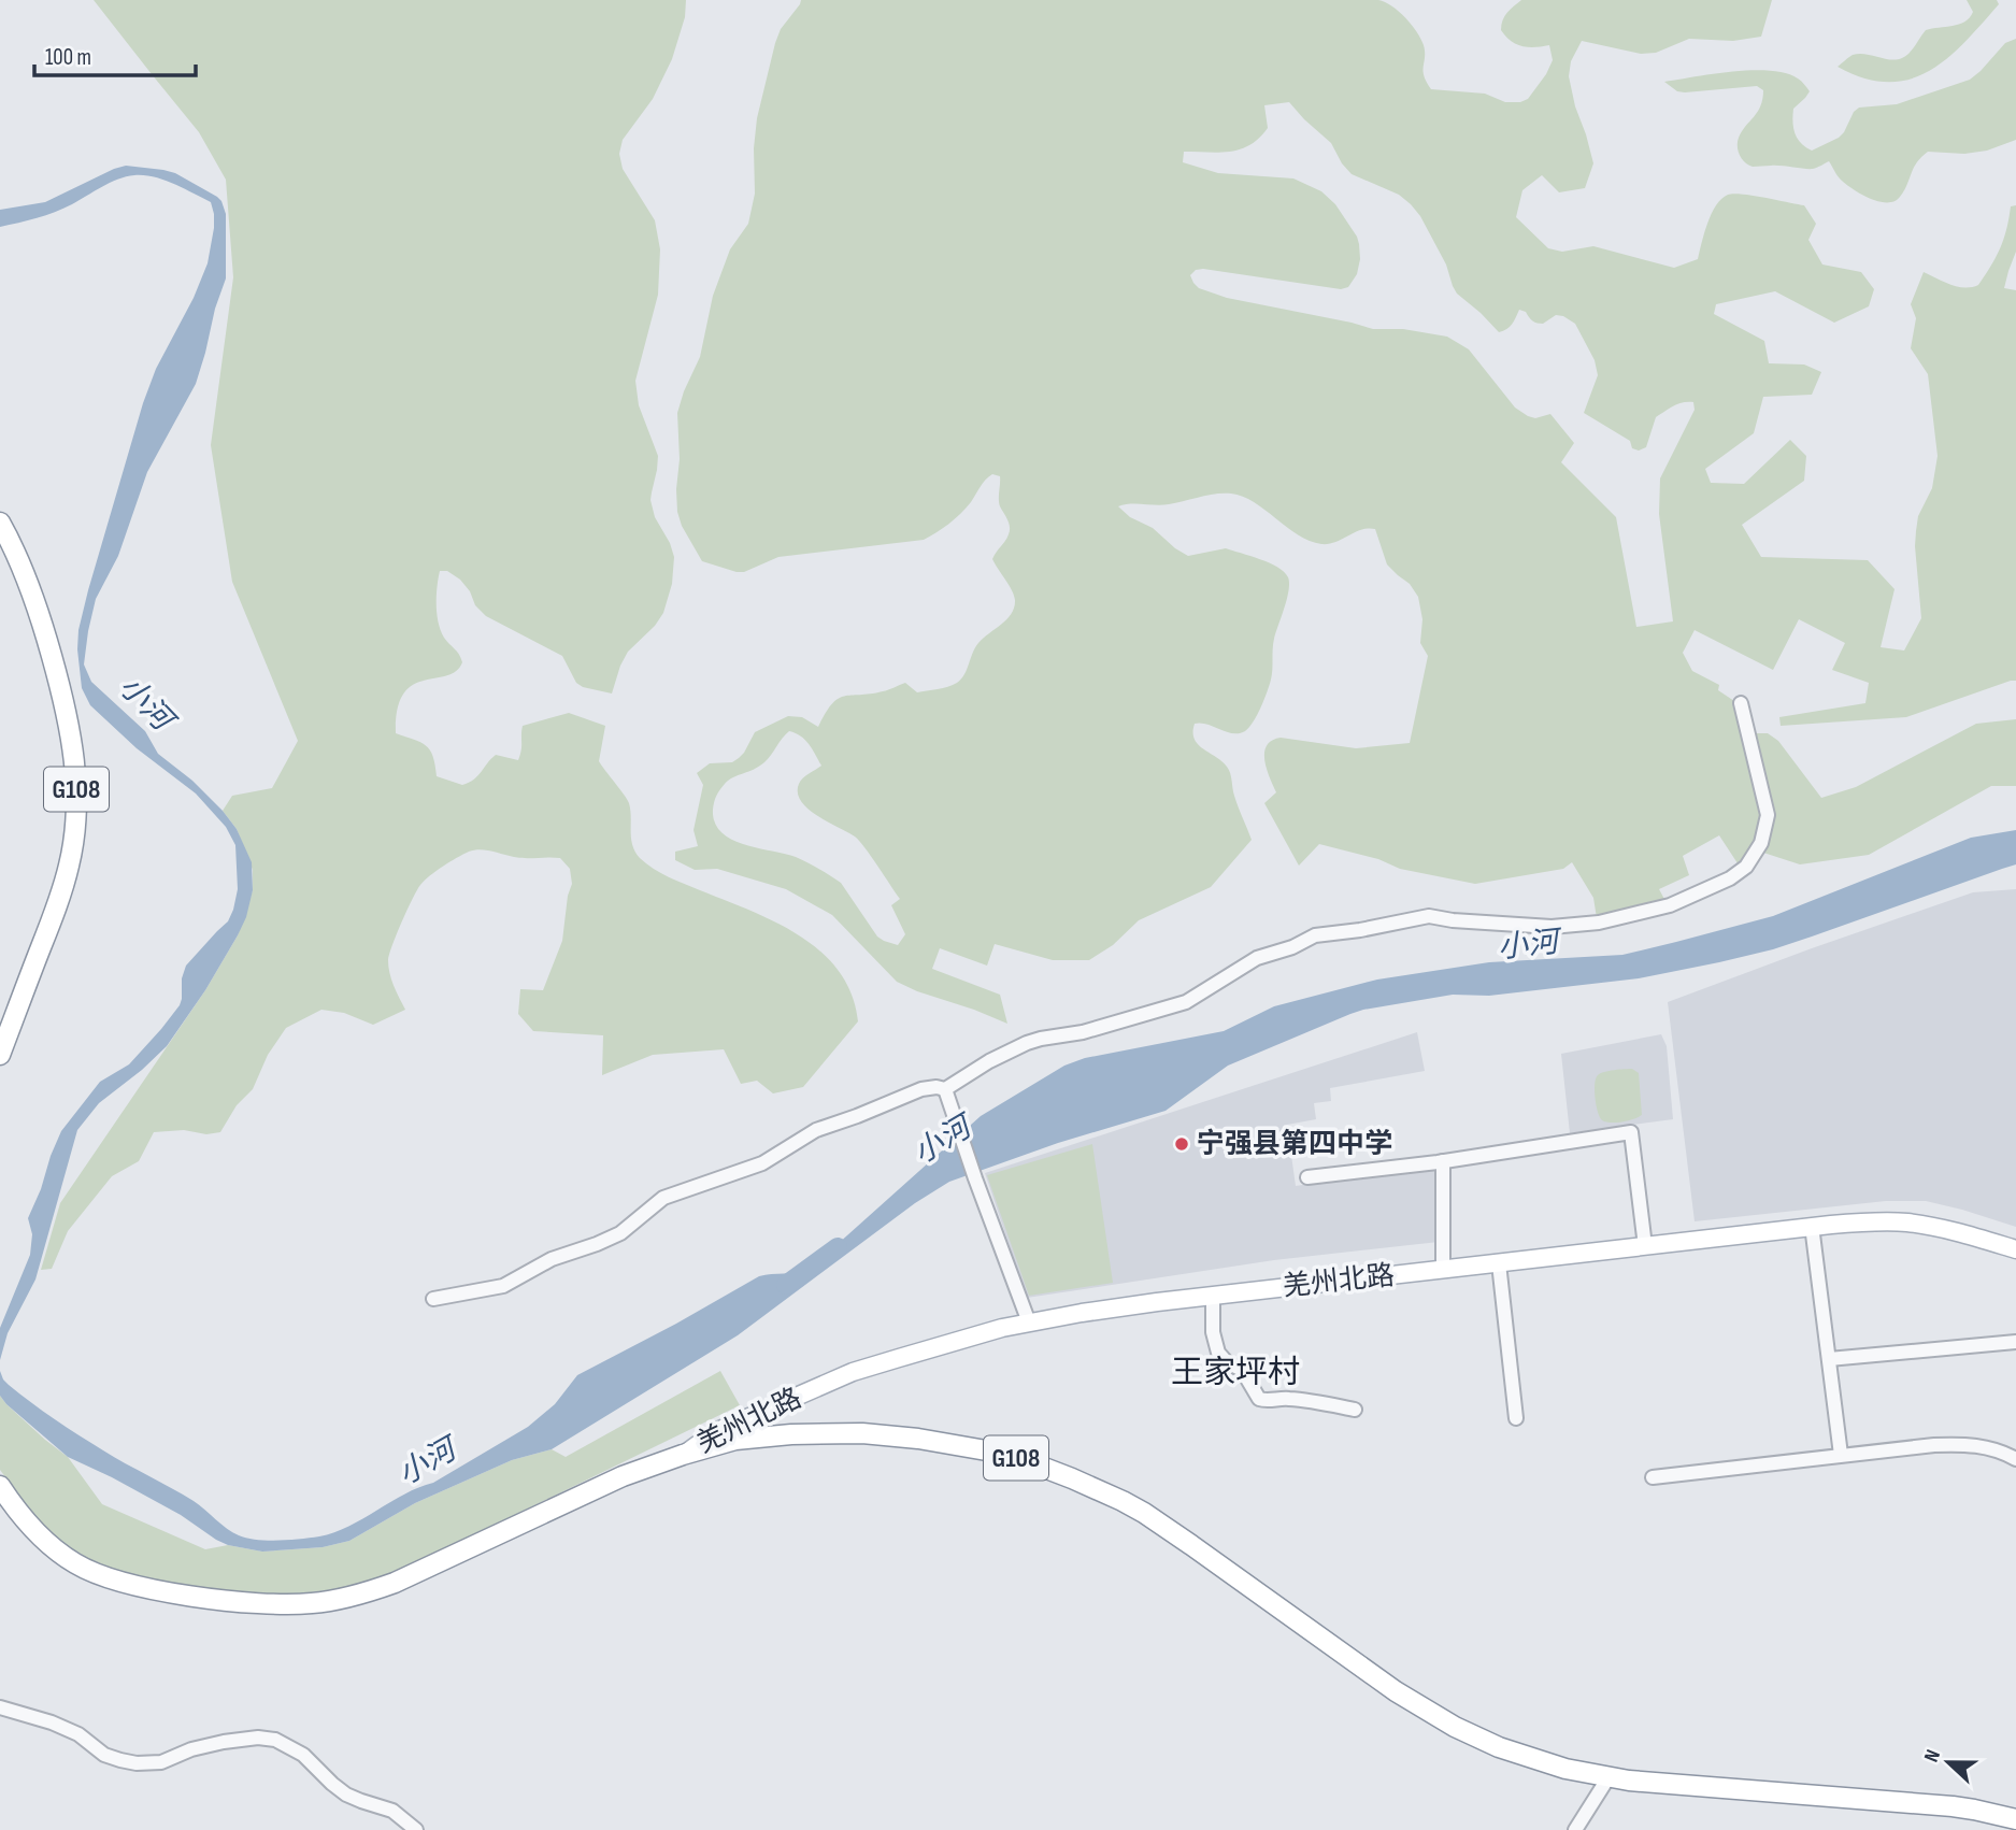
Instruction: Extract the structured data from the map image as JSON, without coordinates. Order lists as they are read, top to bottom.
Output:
{
  "streets": {
    "highway": ["G108"],
    "main road": ["羌州北路"]
  },
  "crossings": [
    ["G108", "羌州北路"]
  ],
  "districts": ["王家坪村"],
  "water": ["小河"],
  "places": ["宁强县第四中学"],
  "scale_bar": "100 m",
  "north": "left"
}
